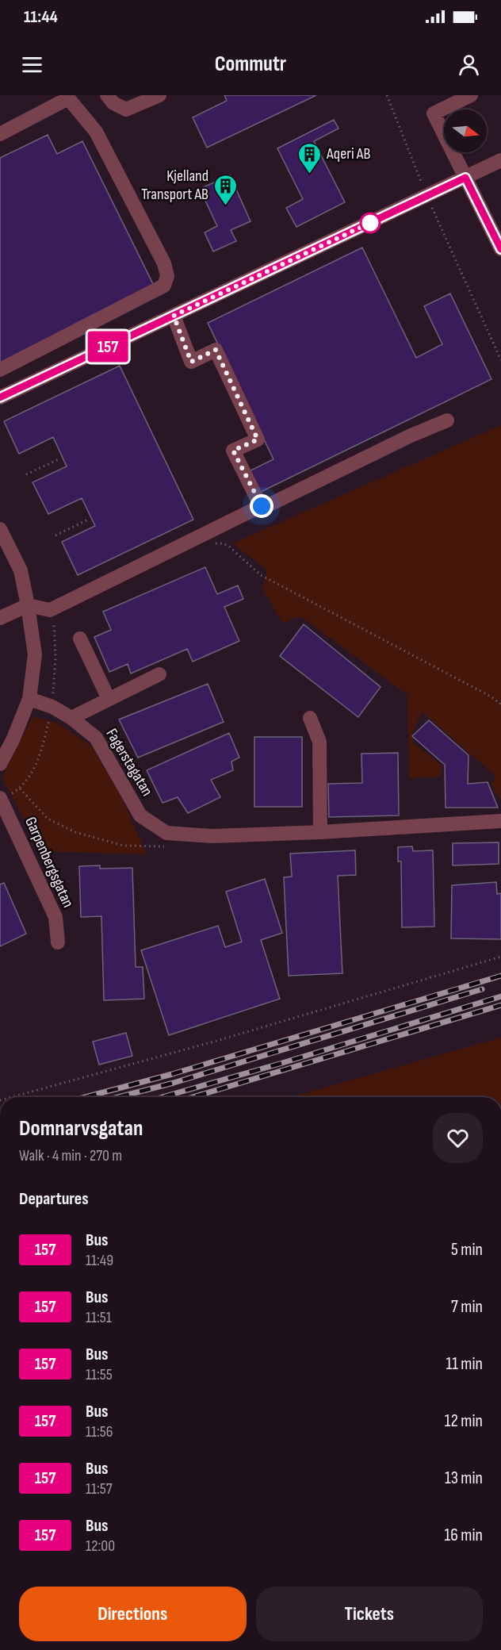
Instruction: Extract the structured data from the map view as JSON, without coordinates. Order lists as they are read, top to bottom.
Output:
{
  "streets": {
    "street": ["Fagerstagatan", "Garpenbergsgatan"]
  },
  "places": {
    "building": ["Aqeri AB", "Kjelland Transport AB"]
  },
  "lines": ["bus line 157"],
  "north": "right",
  "page": {
    "status": "11:44",
    "header": "Commutr",
    "on_map": "157",
    "heading": [
      ["Domnarvsgatan", "Walk · 4 min · 270 m"],
      "Departures"
    ],
    "list": [
      {
        "mark": "157",
        "name": "Bus",
        "note": "11:49",
        "value": "5 min"
      },
      {
        "mark": "157",
        "name": "Bus",
        "note": "11:51",
        "value": "7 min"
      },
      {
        "mark": "157",
        "name": "Bus",
        "note": "11:55",
        "value": "11 min"
      },
      {
        "mark": "157",
        "name": "Bus",
        "note": "11:56",
        "value": "12 min"
      },
      {
        "mark": "157",
        "name": "Bus",
        "note": "11:57",
        "value": "13 min"
      },
      {
        "mark": "157",
        "name": "Bus",
        "note": "12:00",
        "value": "16 min"
      }
    ],
    "buttons": ["Directions", "Tickets"]
  }
}
